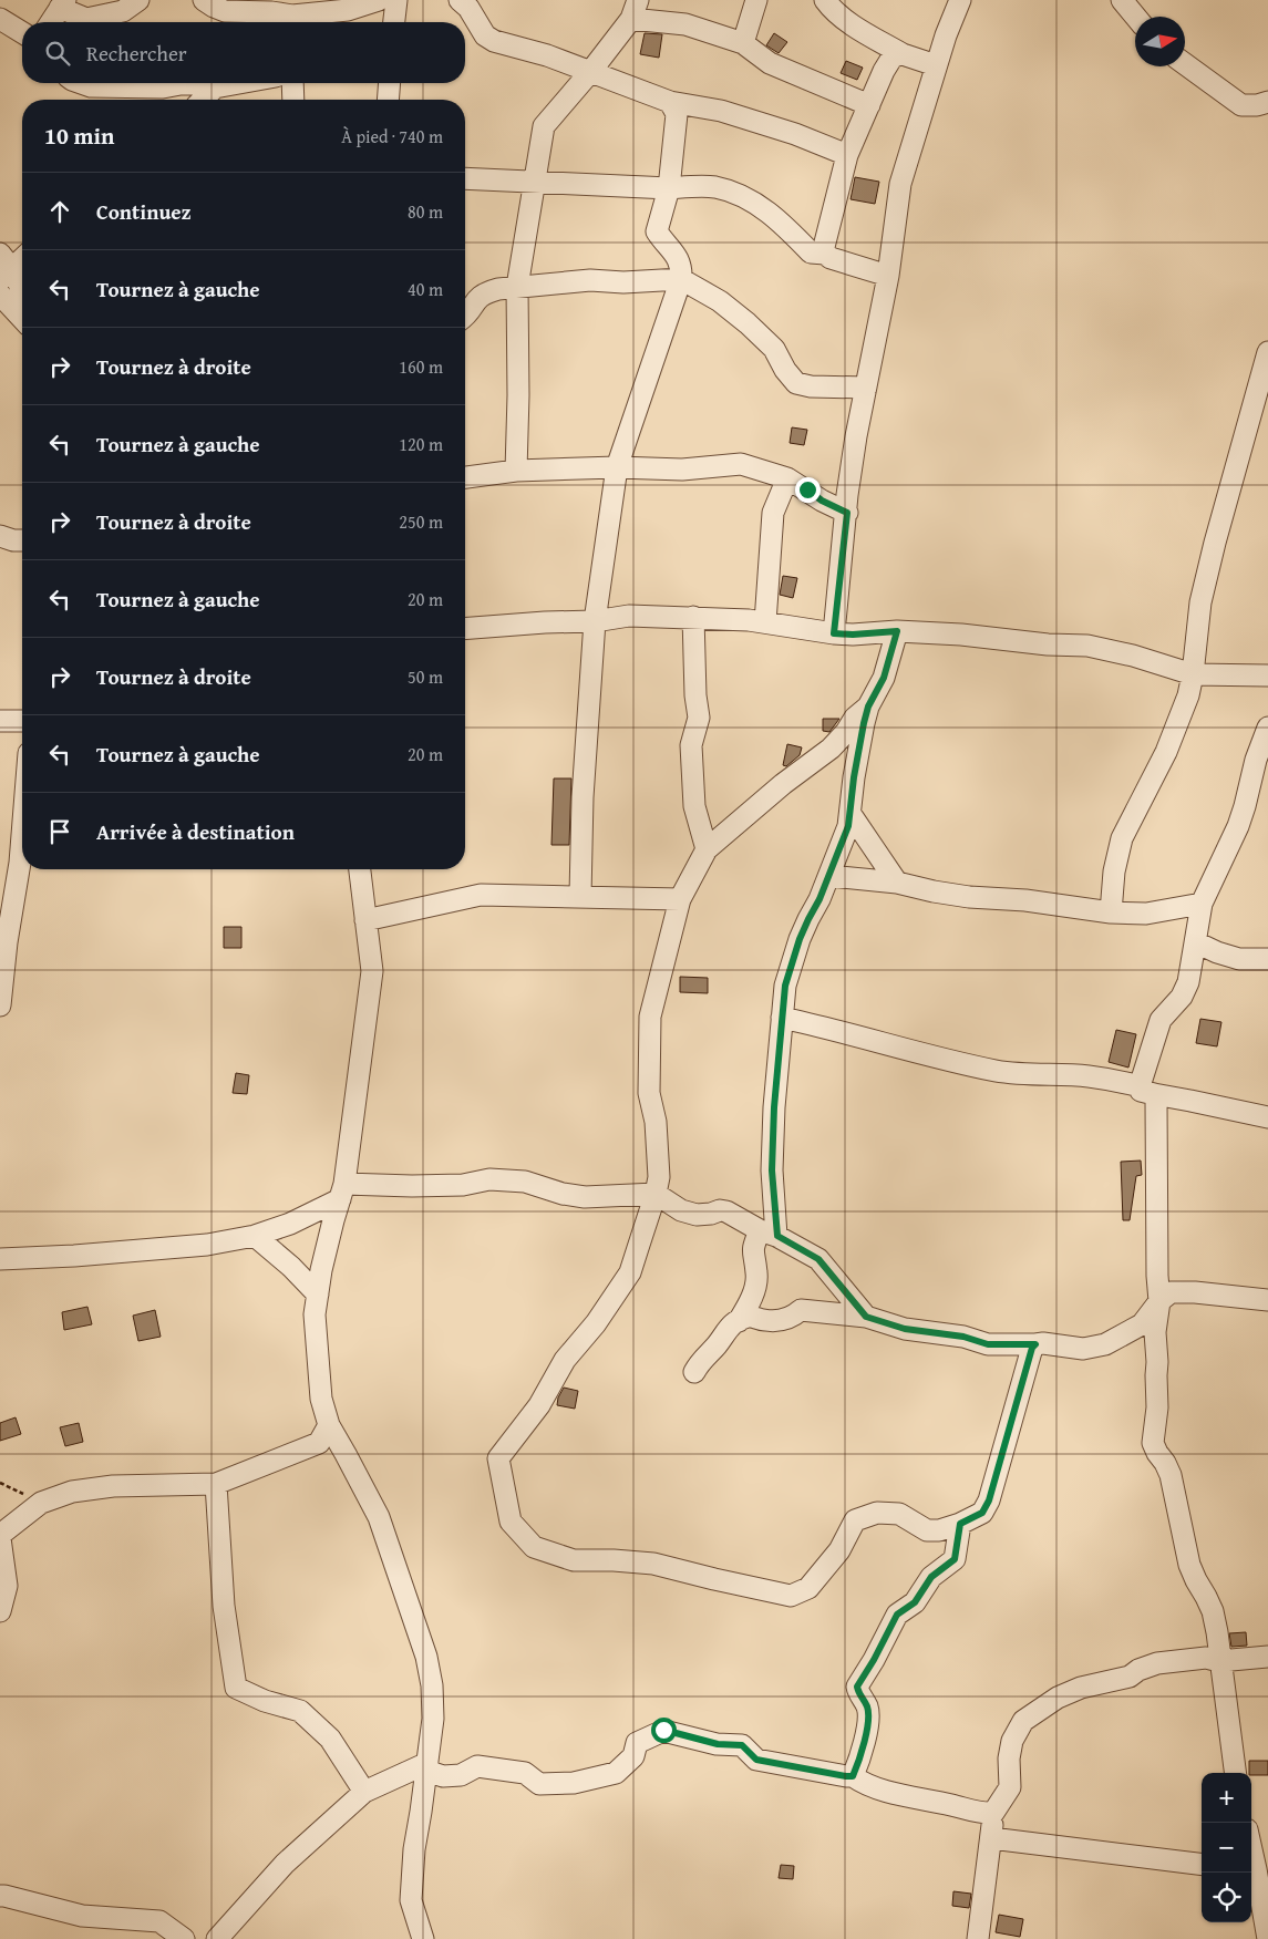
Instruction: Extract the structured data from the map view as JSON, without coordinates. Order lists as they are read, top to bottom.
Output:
{
  "north": "right",
  "page": {
    "search": "Rechercher",
    "heading": ["10 min", "À pied · 740 m"],
    "list": [
      ["Continuez", "80 m"],
      ["Tournez à gauche", "40 m"],
      ["Tournez à droite", "160 m"],
      ["Tournez à gauche", "120 m"],
      ["Tournez à droite", "250 m"],
      ["Tournez à gauche", "20 m"],
      ["Tournez à droite", "50 m"],
      ["Tournez à gauche", "20 m"],
      "Arrivée à destination"
    ],
    "map_buttons": ["+", "−"]
  }
}
